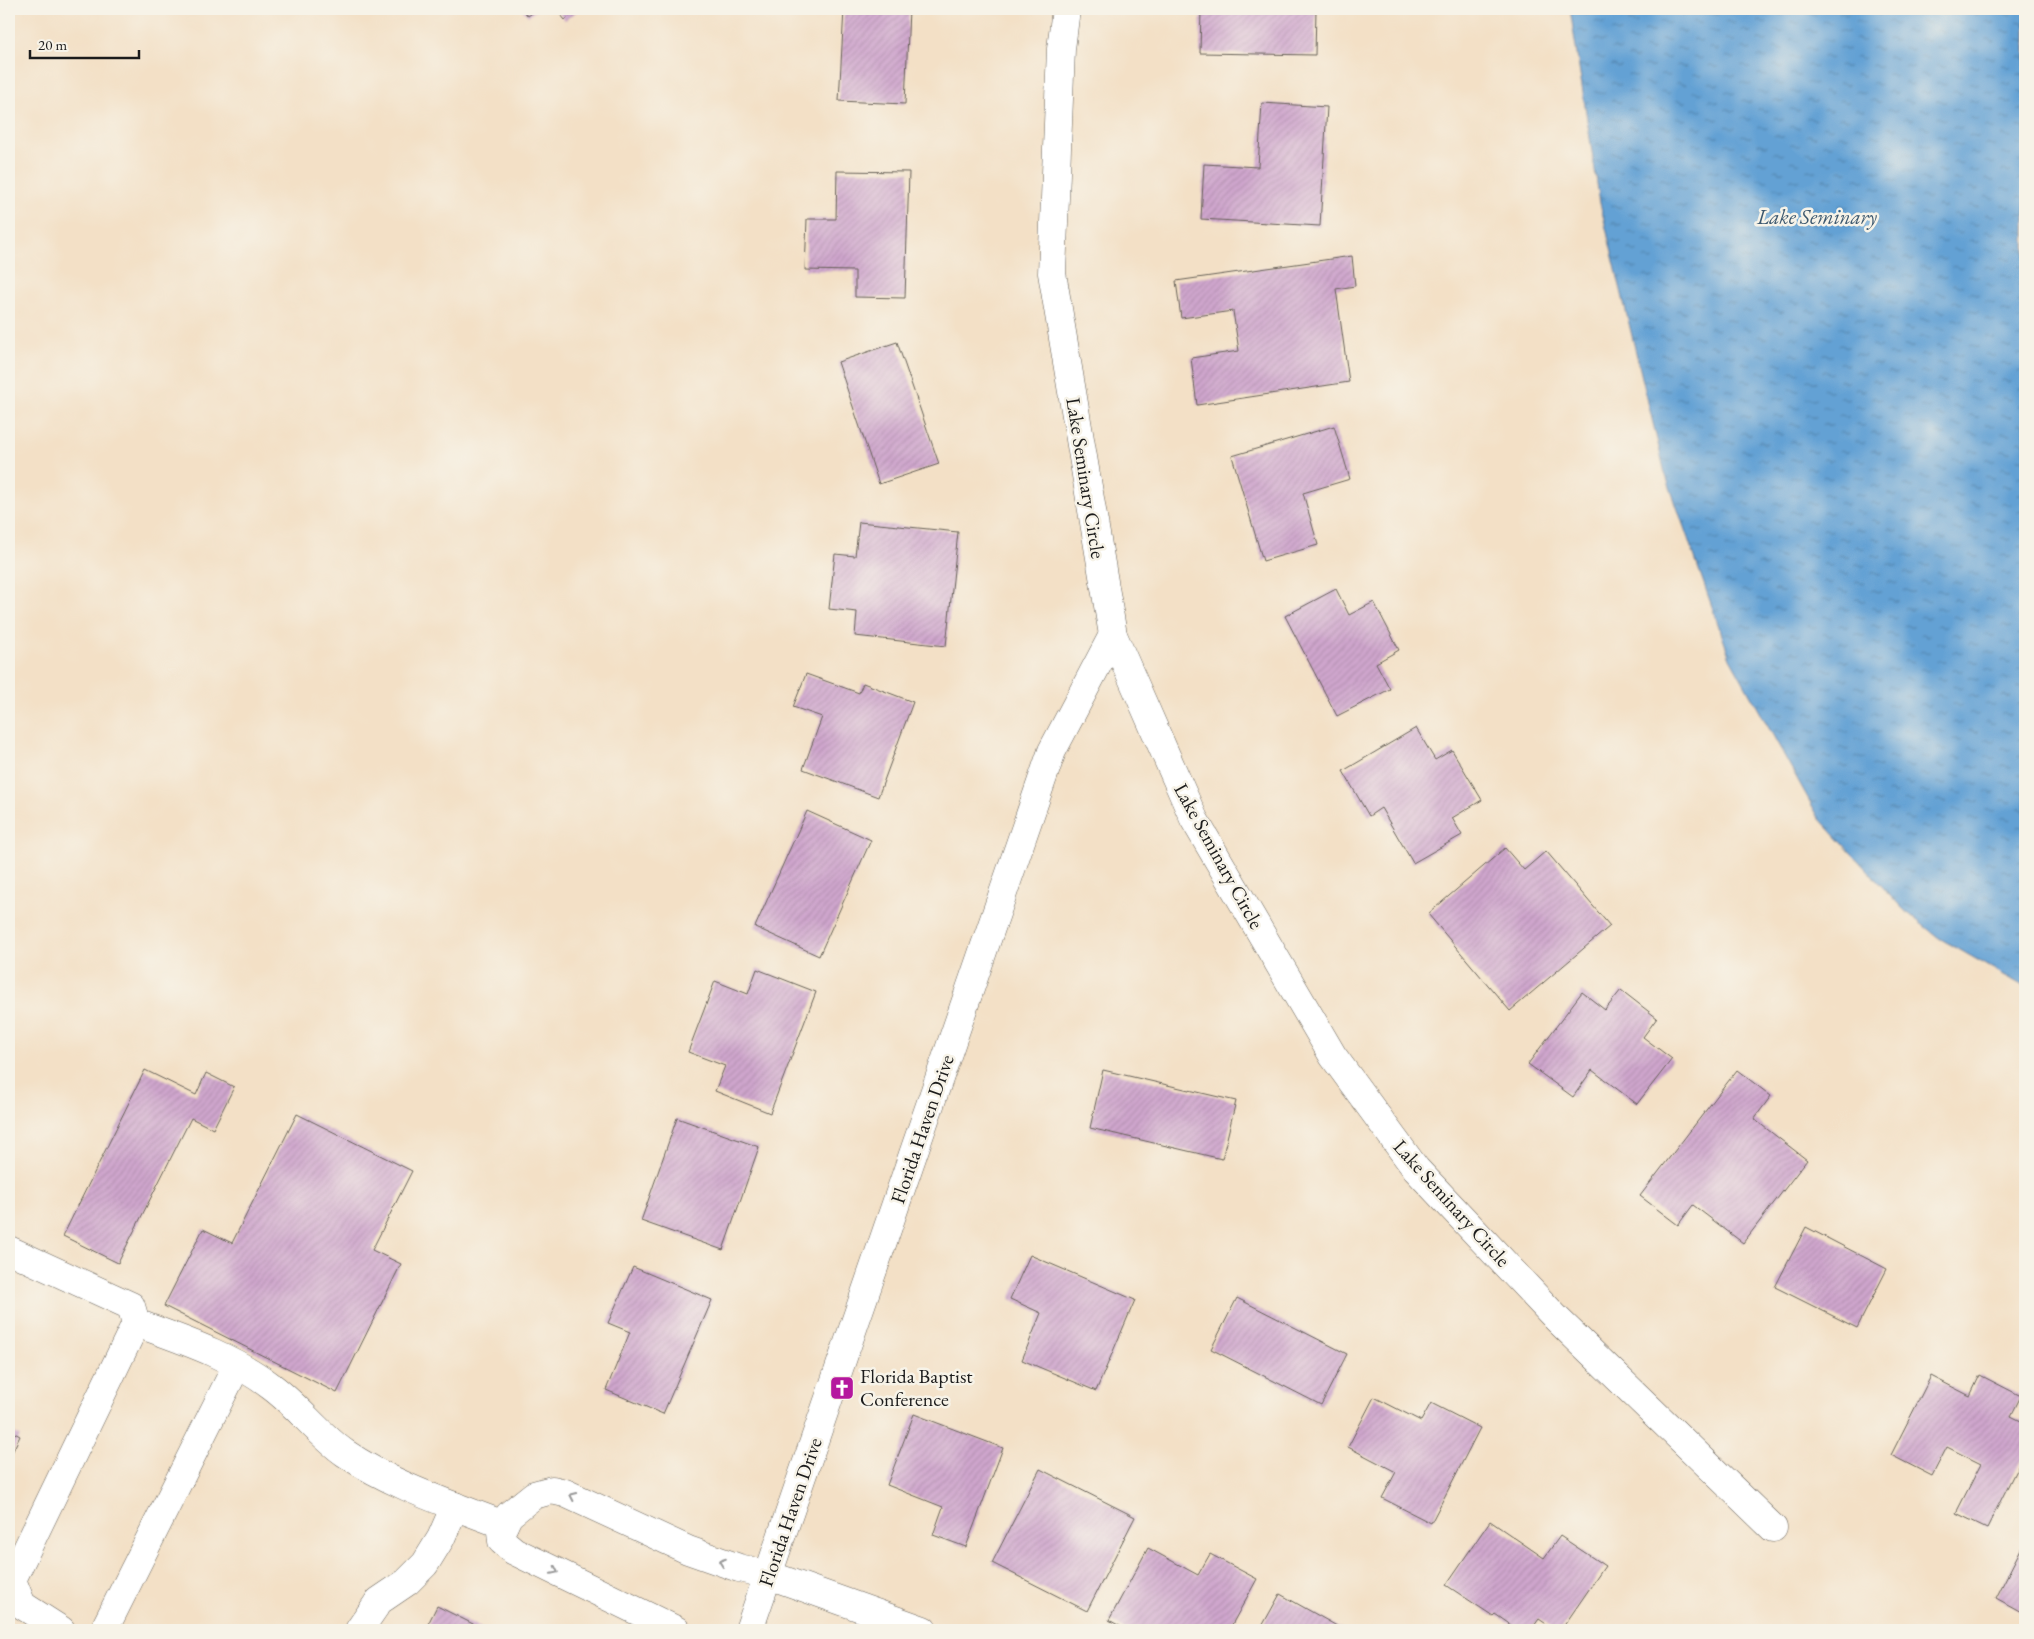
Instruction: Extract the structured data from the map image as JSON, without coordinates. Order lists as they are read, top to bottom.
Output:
{
  "streets": {
    "street": ["Lake Seminary Circle", "Florida Haven Drive"]
  },
  "crossings": [
    ["Lake Seminary Circle", "Florida Haven Drive"]
  ],
  "water": ["Lake Seminary"],
  "places": {
    "church": ["Florida Baptist Conference"]
  },
  "scale_bar": "20 m"
}
